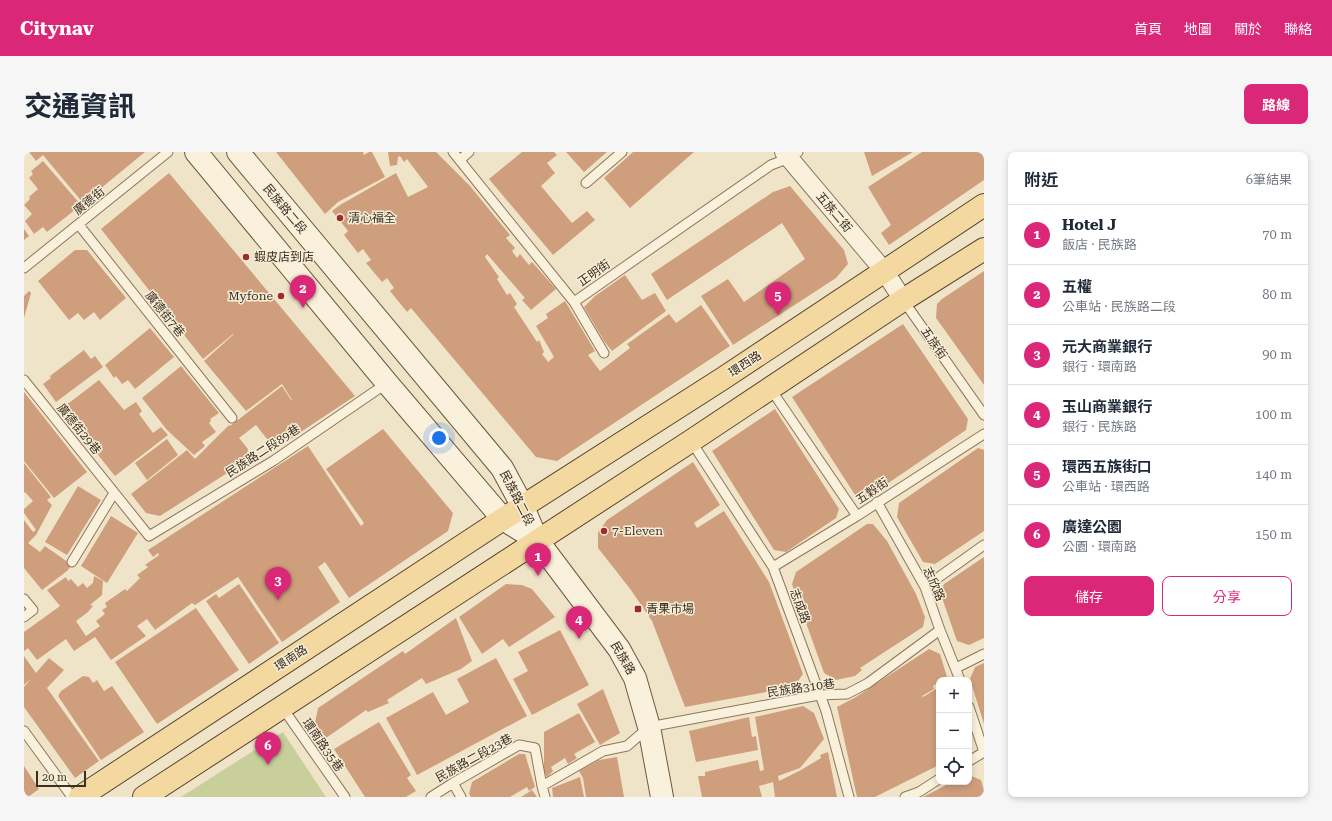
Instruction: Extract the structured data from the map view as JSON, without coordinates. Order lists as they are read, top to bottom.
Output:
{
  "streets": {
    "main road": [
      "民族路二段",
      "環西路",
      "環南路",
      "民族路"
    ],
    "street": ["五族二街", "五族街"],
    "lane": [
      "廣德街",
      "正明街",
      "廣德街7巷",
      "廣德街29巷",
      "民族路二段89巷",
      "五穀街",
      "志欣路",
      "志成路",
      "民族路310巷",
      "環南路35巷",
      "民族路二段23巷"
    ]
  },
  "crossings": [
    ["廣德街", "廣德街7巷"],
    ["民族路二段", "環西路"],
    ["民族路二段", "民族路二段89巷"],
    ["民族路二段", "環南路"],
    ["民族路二段", "民族路"],
    ["五族二街", "正明街"],
    ["五族二街", "五族街"],
    ["五族二街", "環西路"],
    ["五族街", "環西路"],
    ["環西路", "環南路"],
    ["廣德街29巷", "民族路二段89巷"],
    ["五穀街", "志欣路"],
    ["五穀街", "志成路"],
    ["志欣路", "民族路310巷"],
    ["志成路", "民族路310巷"],
    ["民族路", "民族路310巷"]
  ],
  "places": {
    "other": [
      "清心福全",
      "蝦皮店到店",
      "Myfone",
      "7-Eleven"
    ],
    "transit": ["青果市場"]
  },
  "scale_bar": "20 m",
  "page": {
    "header": "Citynav",
    "nav": [
      "首頁",
      "地圖",
      "關於",
      "聯絡"
    ],
    "title": "交通資訊",
    "buttons": [
      "路線",
      ["儲存", "分享"]
    ],
    "heading": ["附近", "6筆結果"],
    "list": [
      {
        "mark": "1",
        "name": "Hotel J",
        "note": "飯店 · 民族路",
        "value": "70 m"
      },
      {
        "mark": "2",
        "name": "五權",
        "note": "公車站 · 民族路二段",
        "value": "80 m"
      },
      {
        "mark": "3",
        "name": "元大商業銀行",
        "note": "銀行 · 環南路",
        "value": "90 m"
      },
      {
        "mark": "4",
        "name": "玉山商業銀行",
        "note": "銀行 · 民族路",
        "value": "100 m"
      },
      {
        "mark": "5",
        "name": "環西五族街口",
        "note": "公車站 · 環西路",
        "value": "140 m"
      },
      {
        "mark": "6",
        "name": "廣達公園",
        "note": "公園 · 環南路",
        "value": "150 m"
      }
    ],
    "pins": [
      "2",
      "5",
      "1",
      "3",
      "4",
      "6"
    ],
    "map_buttons": ["+", "−"],
    "scale": "20 m"
  }
}
